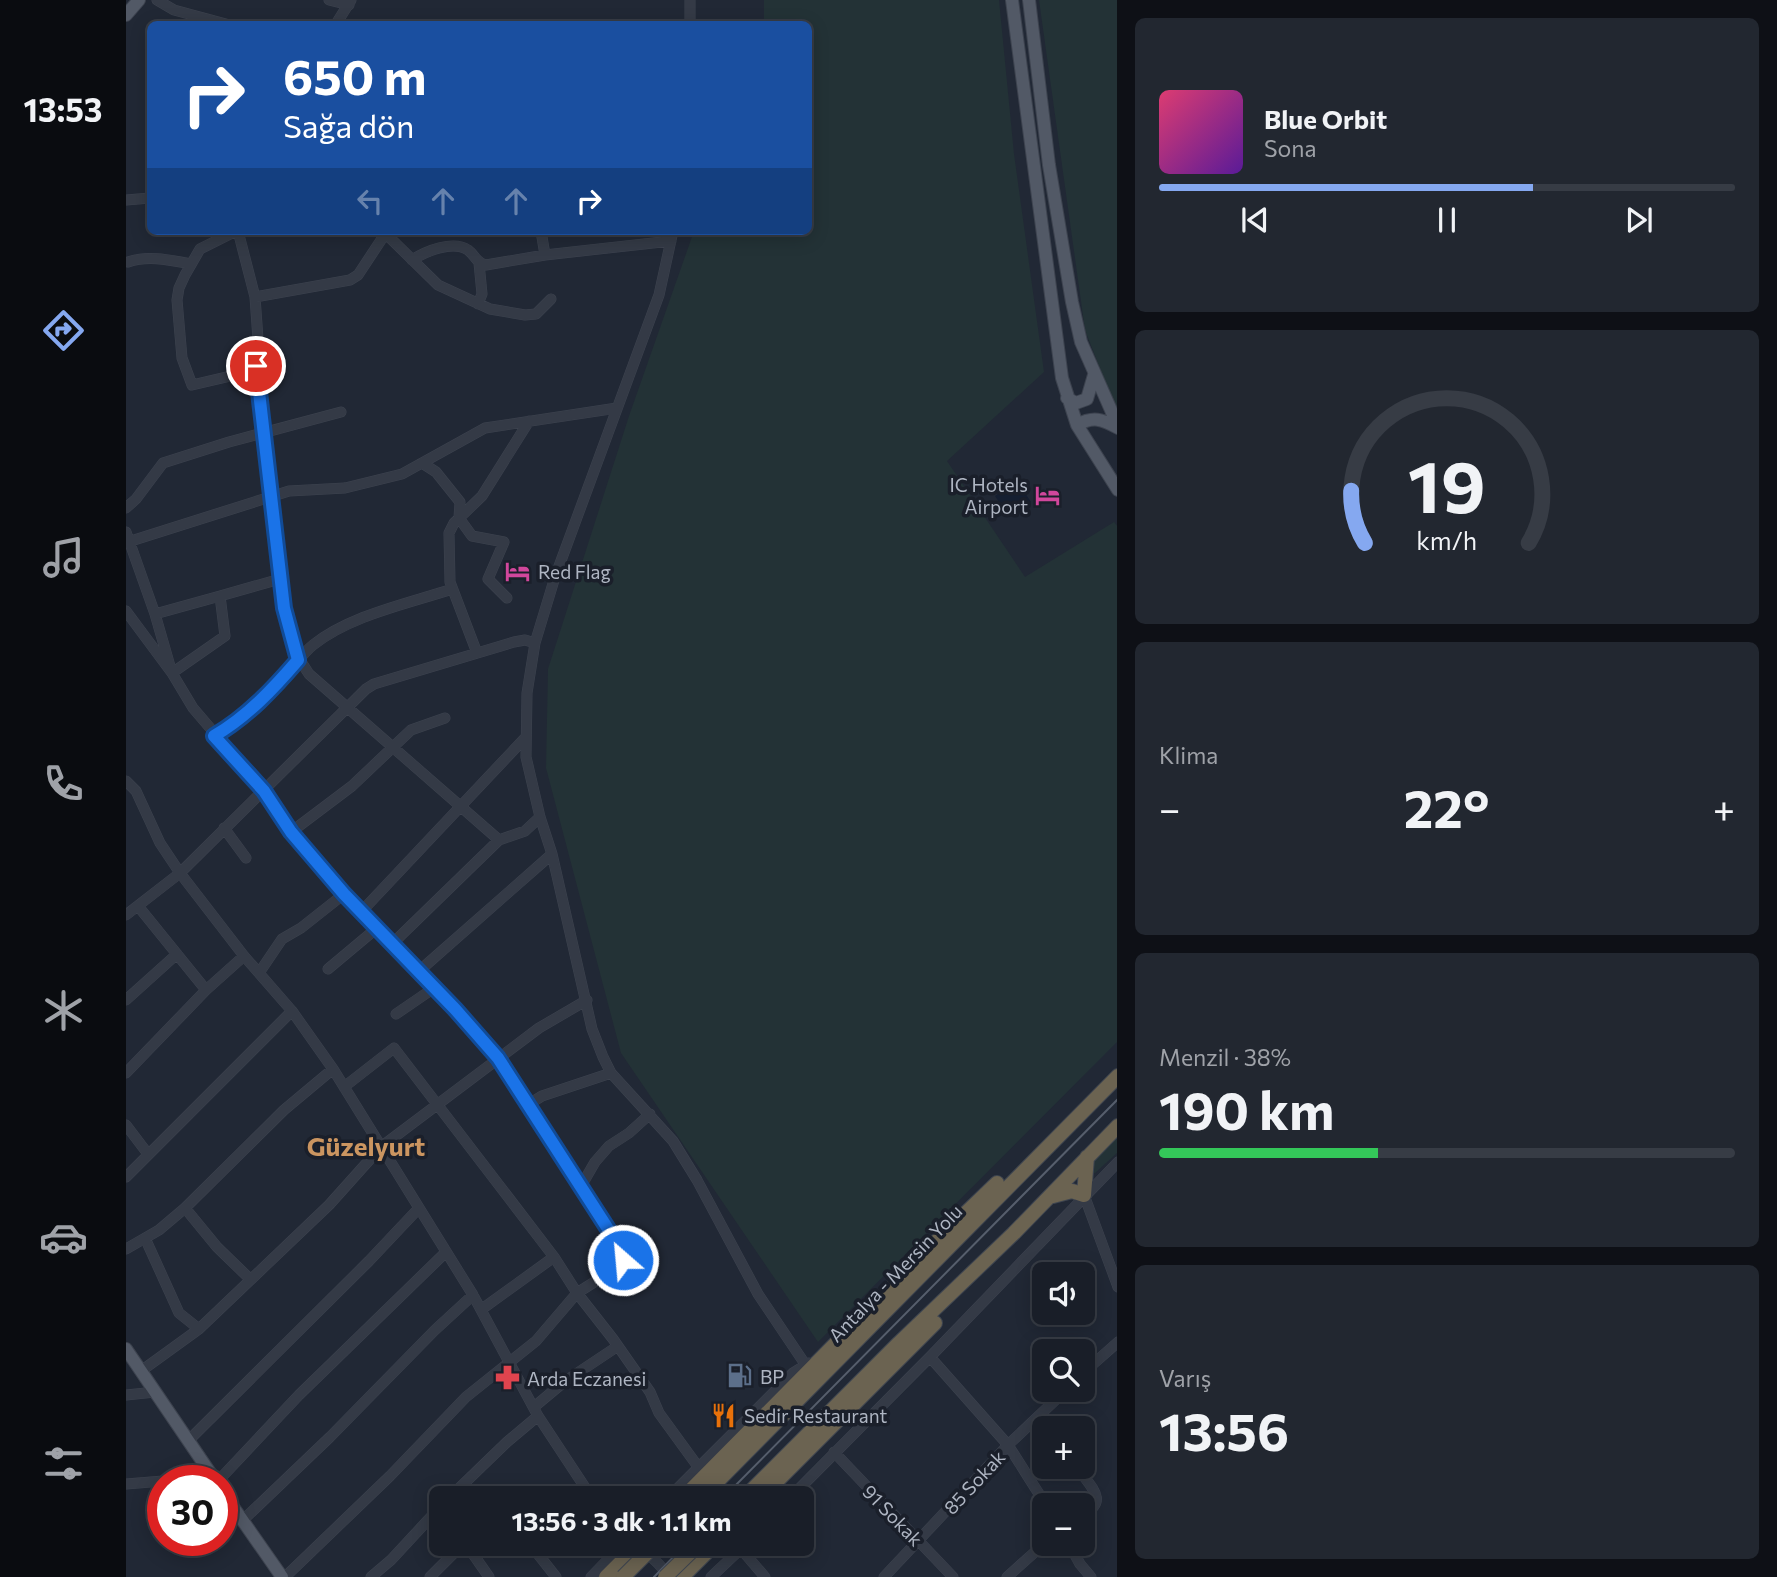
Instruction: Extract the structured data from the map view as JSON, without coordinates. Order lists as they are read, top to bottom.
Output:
{
  "streets": {
    "highway": ["Antalya - Mersin Yolu"],
    "street": ["85 Sokak", "91 Sokak"]
  },
  "crossings": [
    ["85 Sokak", "91 Sokak"]
  ],
  "districts": ["Güzelyurt"],
  "places": {
    "hotel": ["IC Hotels Airport", "Red Flag"],
    "fuel station": ["BP"],
    "pharmacy": ["Arda Eczanesi"],
    "restaurant": ["Sedir Restaurant"]
  },
  "page": {
    "tabs": "13:53",
    "turn": ["650 m", "Sağa dön"],
    "song": ["Blue Orbit", "Sona"],
    "tile": [
      "Klima",
      ["Menzil · 38%", "190 km"],
      ["Varış", "13:56"]
    ],
    "heat": ["−", "22°", "+"],
    "map_buttons": ["+", "−"],
    "limit": "30",
    "trip": "13:56 · 3 dk · 1.1 km",
    "gauge": ["19", "km/h"]
  }
}
